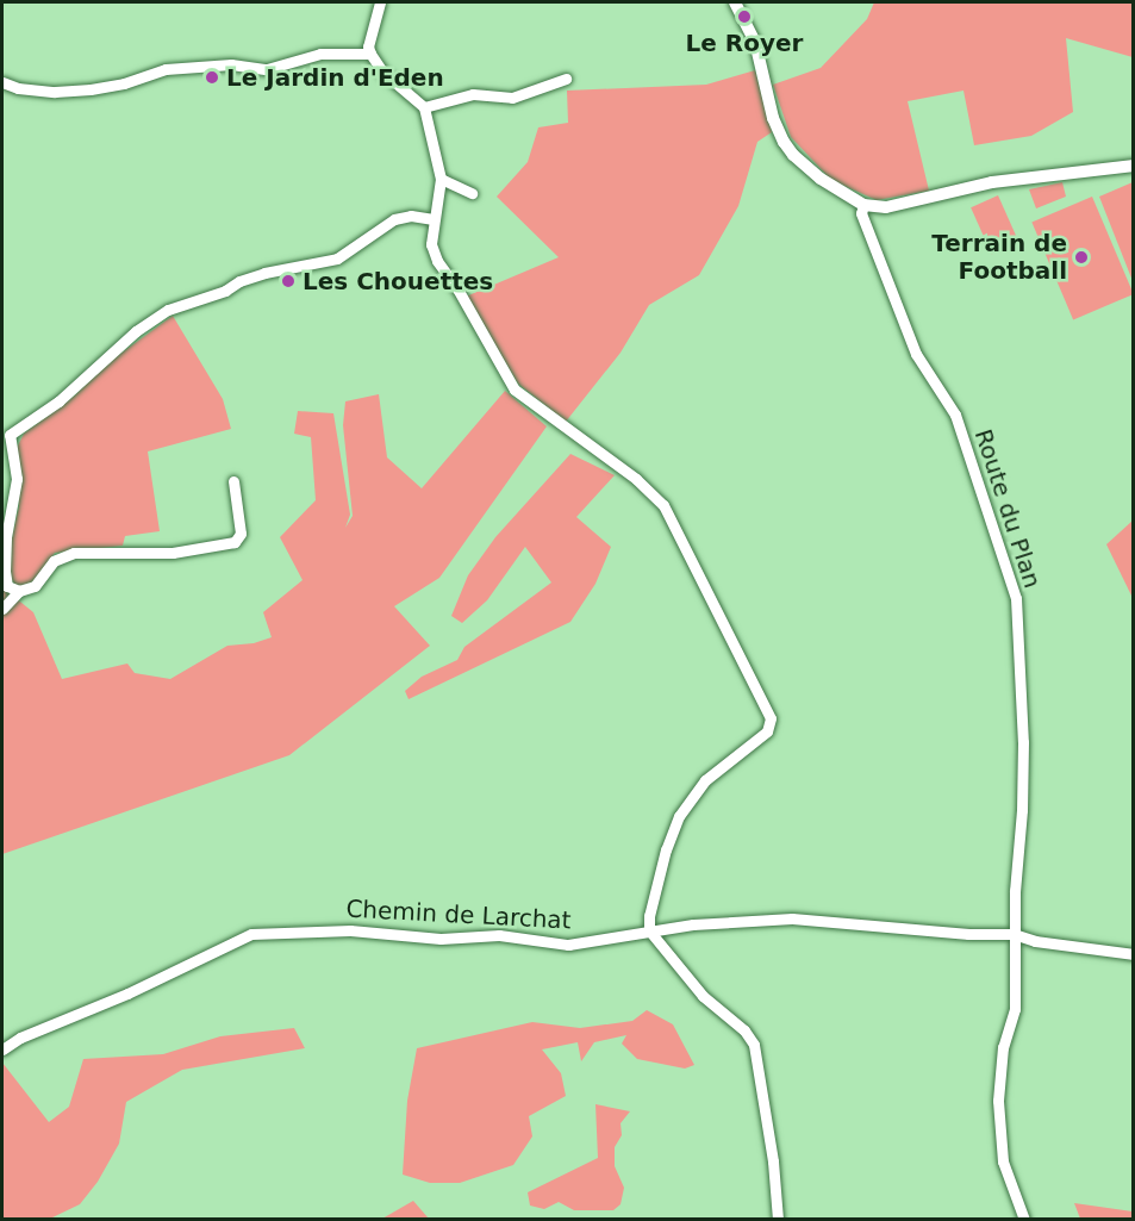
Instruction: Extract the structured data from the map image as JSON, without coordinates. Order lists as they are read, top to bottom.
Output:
{
  "streets": {
    "street": ["Route du Plan", "Chemin de Larchat"]
  },
  "crossings": [
    ["Route du Plan", "Chemin de Larchat"]
  ],
  "places": [
    "Le Royer",
    "Le Jardin d'Eden",
    "Terrain de Football",
    "Les Chouettes"
  ]
}
